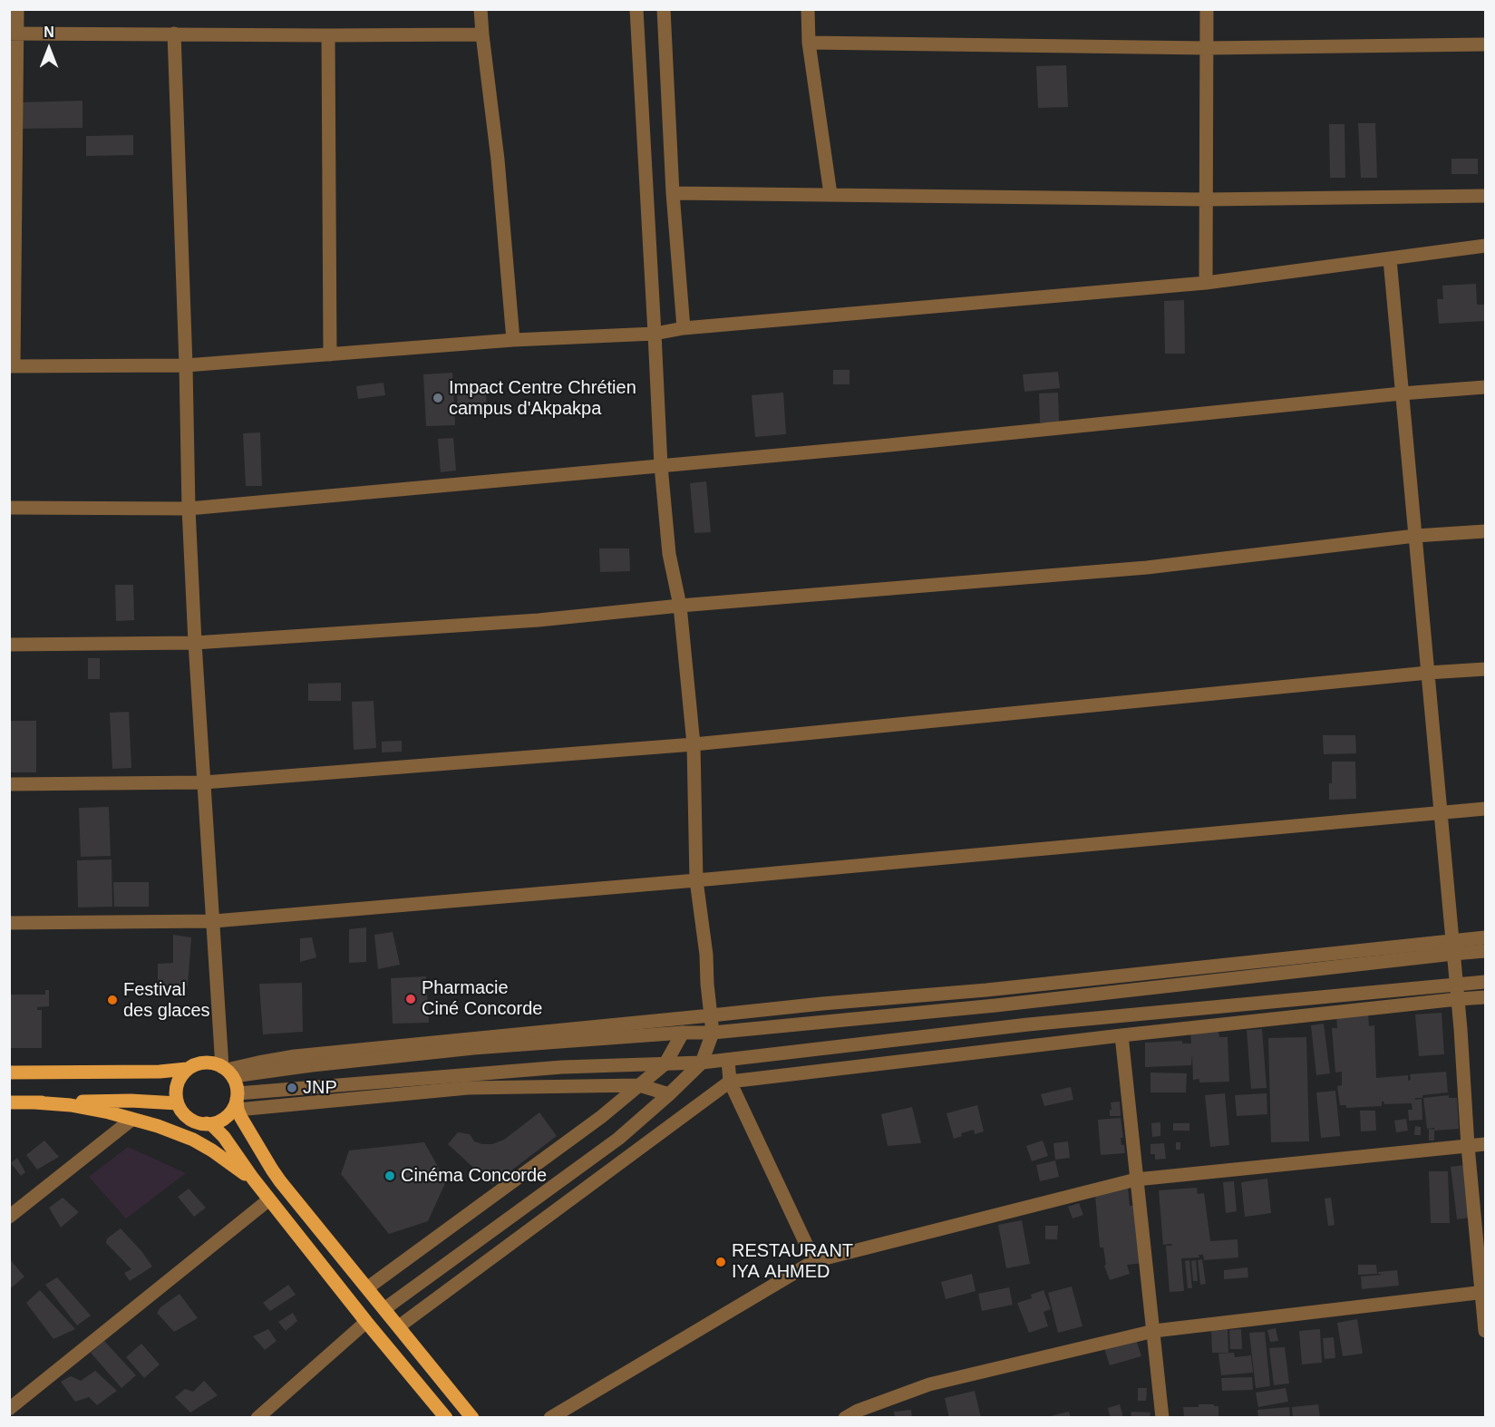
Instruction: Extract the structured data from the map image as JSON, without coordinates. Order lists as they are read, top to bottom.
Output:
{
  "places": [
    "Impact Centre Chrétien campus d'Akpakpa",
    "Pharmacie Ciné Concorde",
    "Festival des glaces",
    "JNP",
    "Cinéma Concorde",
    "RESTAURANT IYA AHMED"
  ],
  "north": "top"
}
